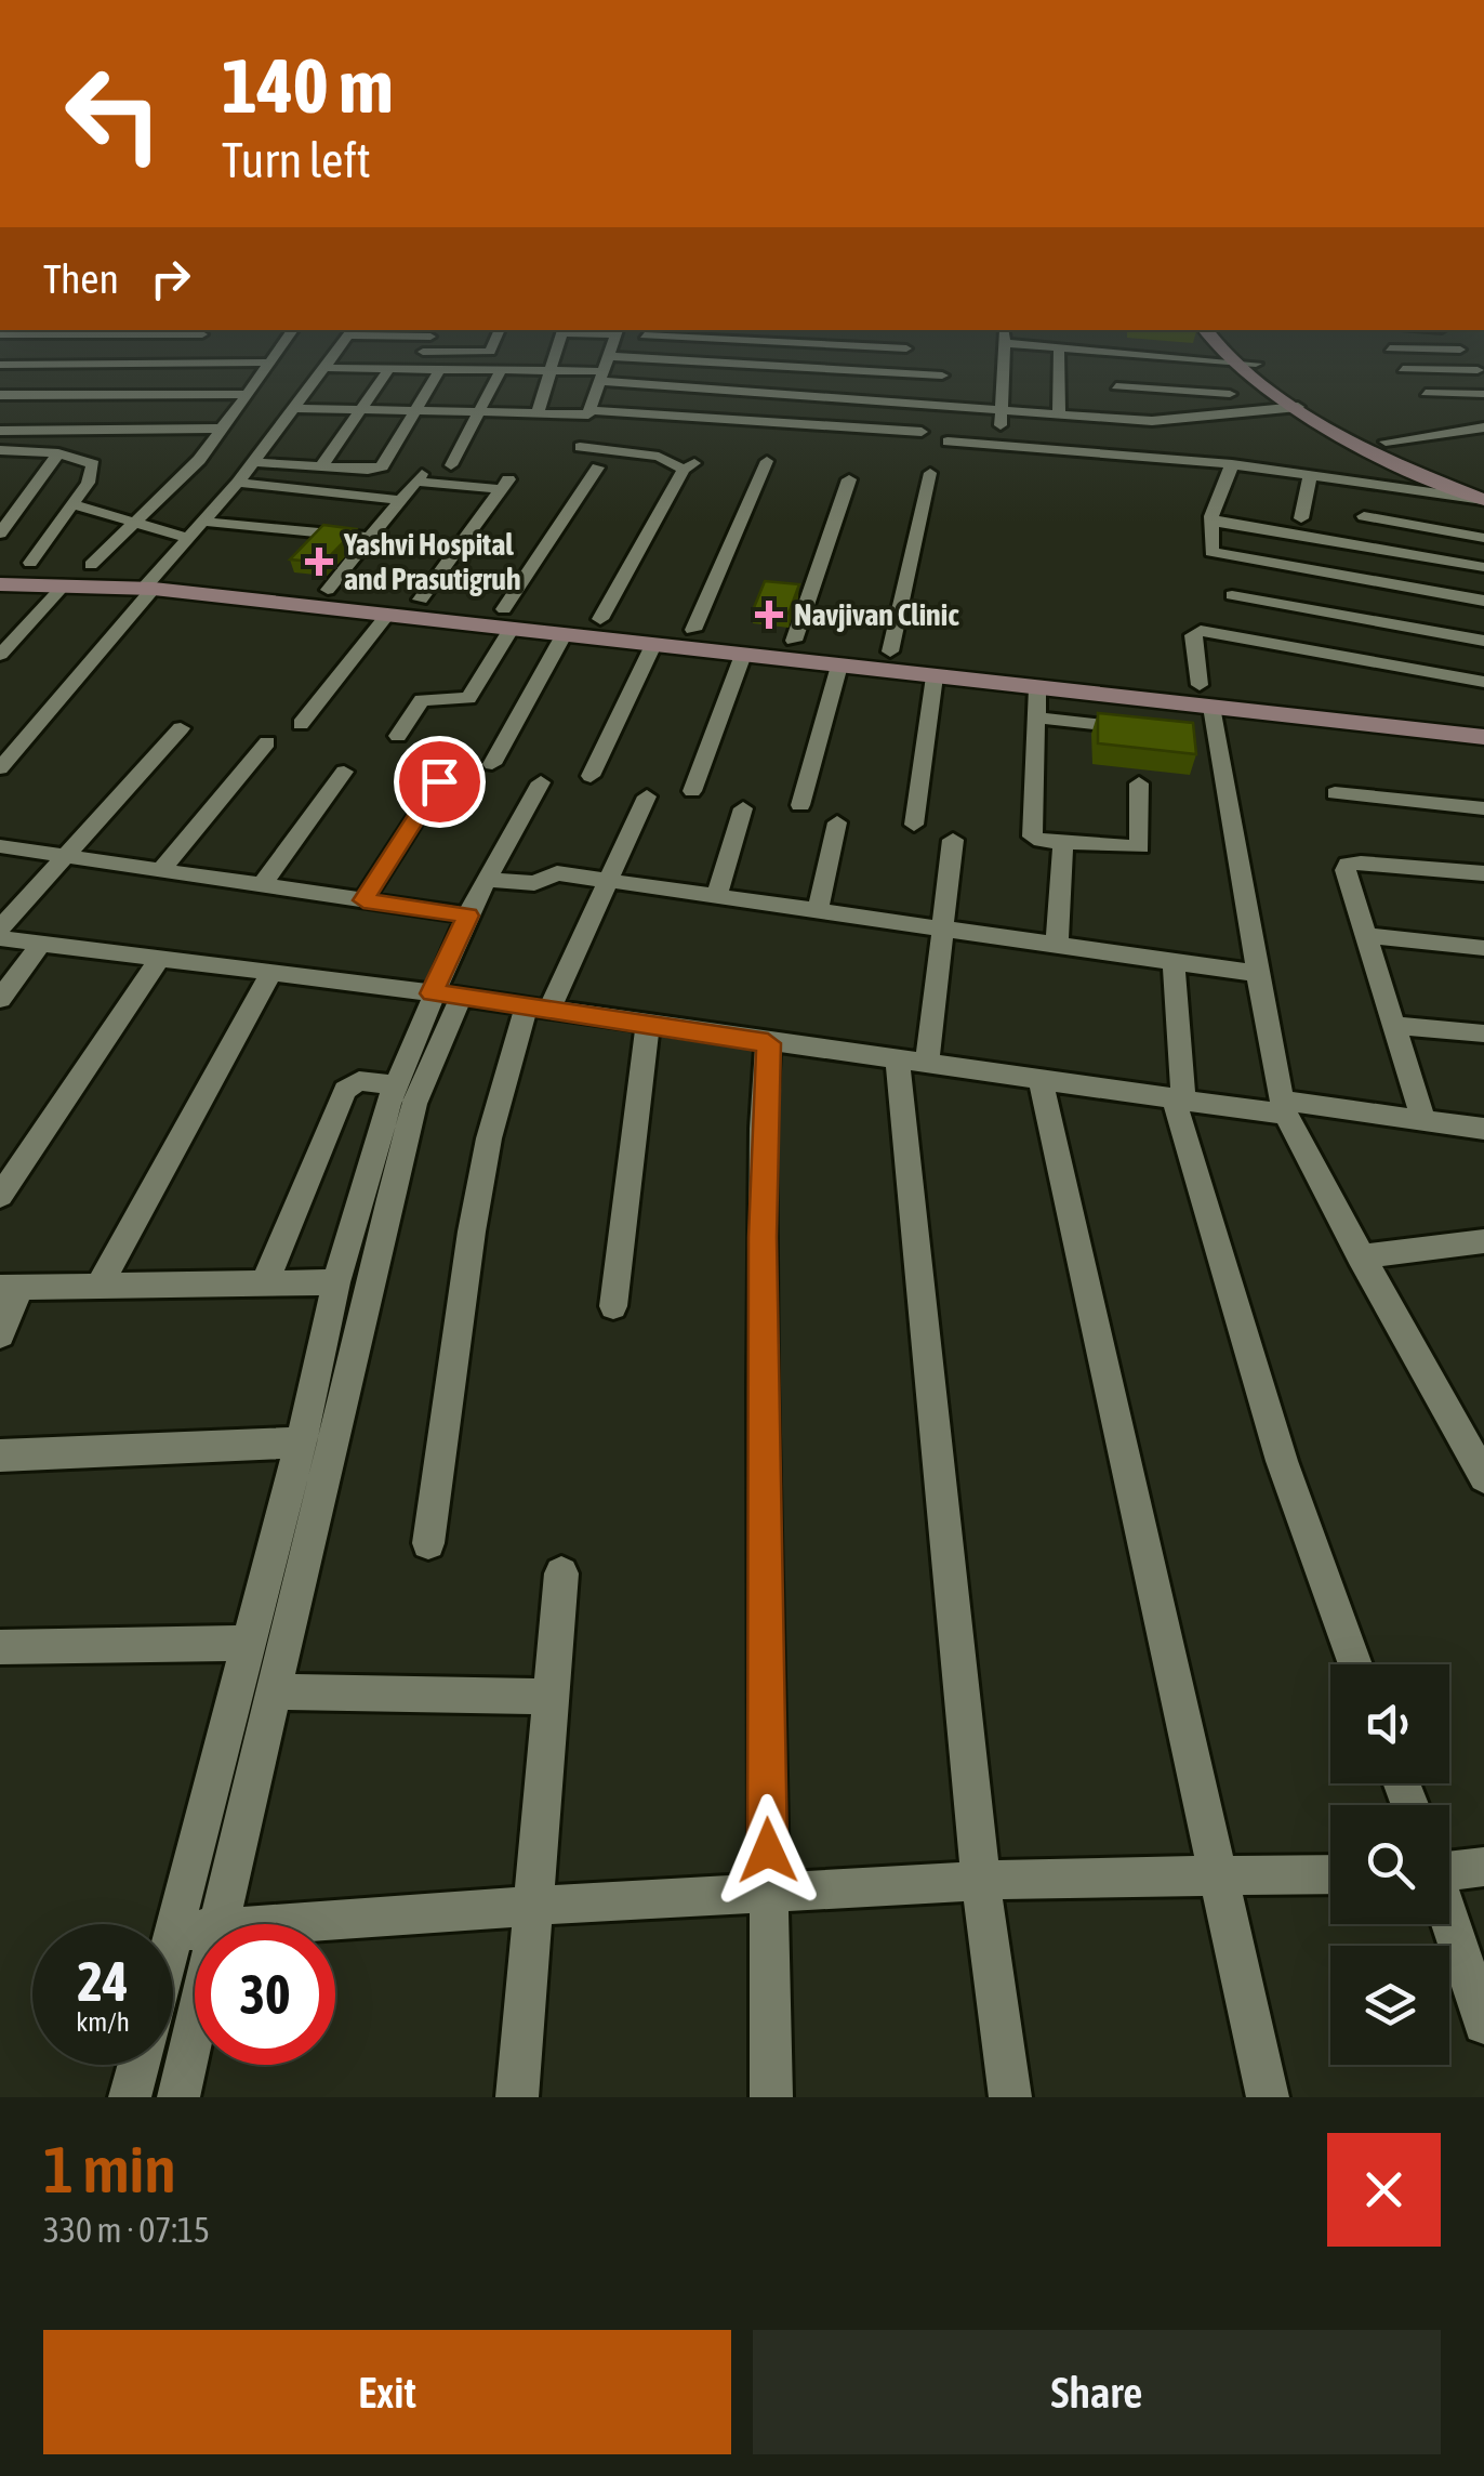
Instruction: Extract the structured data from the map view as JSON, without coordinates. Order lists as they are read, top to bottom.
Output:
{
  "places": {
    "health": ["Yashvi Hospital and Prasutigruh", "Navjivan Clinic"]
  },
  "page": {
    "turn": ["140 m", "Turn left"],
    "then": "Then",
    "speed": "24 km/h",
    "limit": "30",
    "heading": ["1 min", "330 m · 07:15"],
    "buttons": ["Exit", "Share"]
  }
}
